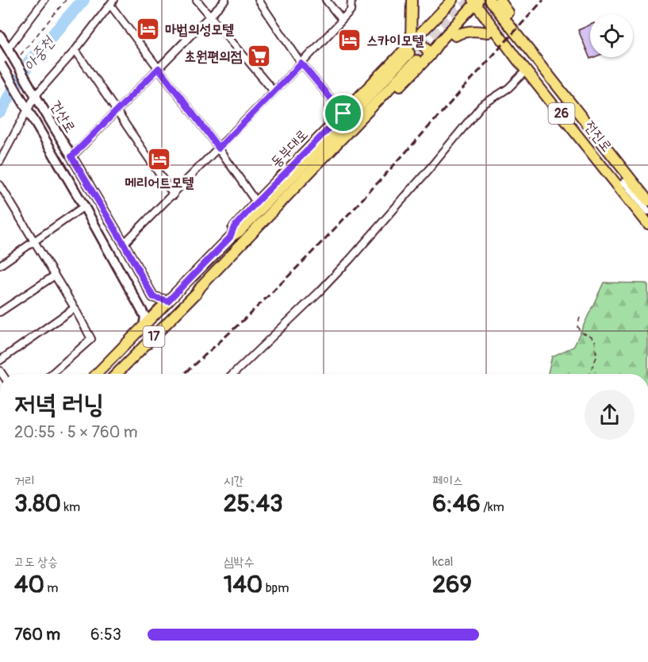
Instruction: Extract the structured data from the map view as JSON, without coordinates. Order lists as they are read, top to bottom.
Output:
{
  "streets": {
    "main road": [
      "26",
      "전진로",
      "동부대로",
      "17"
    ],
    "street": ["건산로"]
  },
  "crossings": [
    ["26", "전진로"],
    ["건산로", "동부대로"]
  ],
  "water": ["아중천"],
  "places": {
    "hotel": ["마법의성모텔", "스카이모텔", "메리어트모텔"],
    "supermarket": ["초원편의점"]
  },
  "page": {
    "heading": ["저녁 러닝", "20:55 · 5 × 760 m"],
    "stats": [
      ["거리", "3.80 km"],
      ["시간", "25:43"],
      ["페이스", "6:46 /km"],
      ["고도 상승", "40 m"],
      ["심박수", "140 bpm"],
      ["kcal", "269"]
    ],
    "list": [
      {
        "name": "760 m",
        "note": "6:53"
      }
    ]
  }
}
